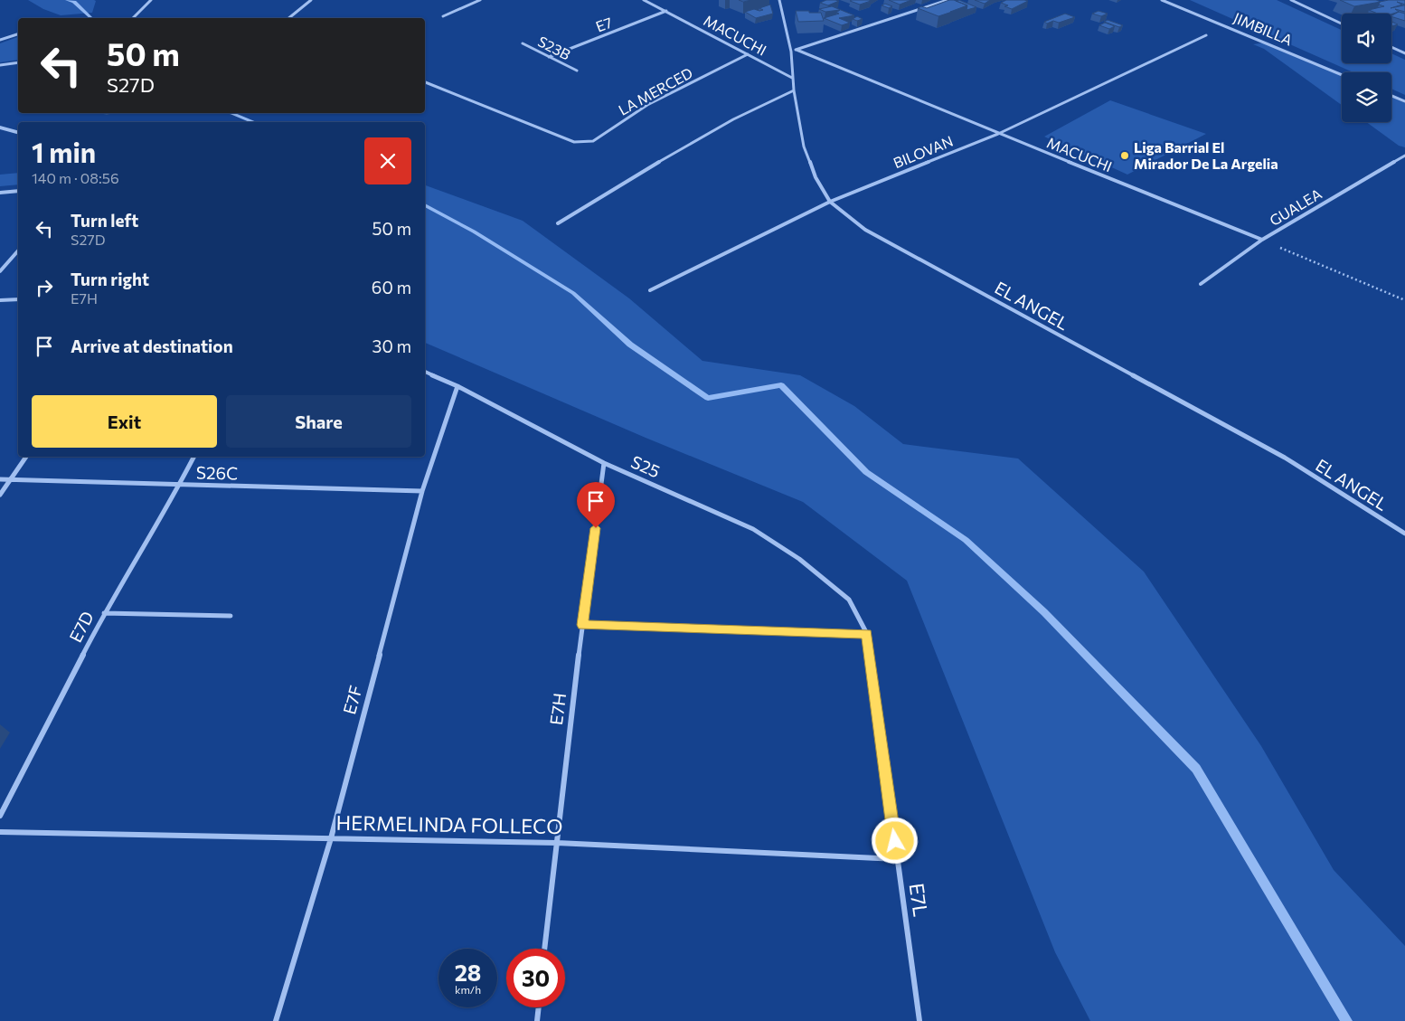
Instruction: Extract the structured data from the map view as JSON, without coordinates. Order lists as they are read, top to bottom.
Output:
{
  "streets": {
    "street": [
      "E7",
      "JIMBILLA",
      "MACUCHI",
      "S23B",
      "LA MERCED",
      "BILOVAN",
      "GUALEA",
      "EL ANGEL",
      "S25",
      "S26C",
      "E7D",
      "E7F",
      "E7H",
      "HERMELINDA FOLLECO",
      "E7L"
    ]
  },
  "crossings": [
    ["E7", "MACUCHI"],
    ["E7", "S23B"],
    ["MACUCHI", "LA MERCED"],
    ["MACUCHI", "BILOVAN"],
    ["MACUCHI", "GUALEA"],
    ["MACUCHI", "EL ANGEL"],
    ["BILOVAN", "EL ANGEL"],
    ["S25", "E7F"],
    ["S25", "E7H"],
    ["S25", "E7L"],
    ["S26C", "E7D"],
    ["S26C", "E7F"],
    ["E7F", "HERMELINDA FOLLECO"],
    ["E7H", "HERMELINDA FOLLECO"],
    ["HERMELINDA FOLLECO", "E7L"]
  ],
  "places": ["Liga Barrial El Mirador De La Argelia"],
  "page": {
    "turn": ["50 m", "S27D"],
    "heading": ["1 min", "140 m · 08:56"],
    "list": [
      {
        "name": "Turn left",
        "note": "S27D",
        "value": "50 m"
      },
      {
        "name": "Turn right",
        "note": "E7H",
        "value": "60 m"
      },
      {
        "name": "Arrive at destination",
        "value": "30 m"
      }
    ],
    "buttons": ["Exit", "Share"],
    "speed": "28 km/h",
    "limit": "30"
  }
}
